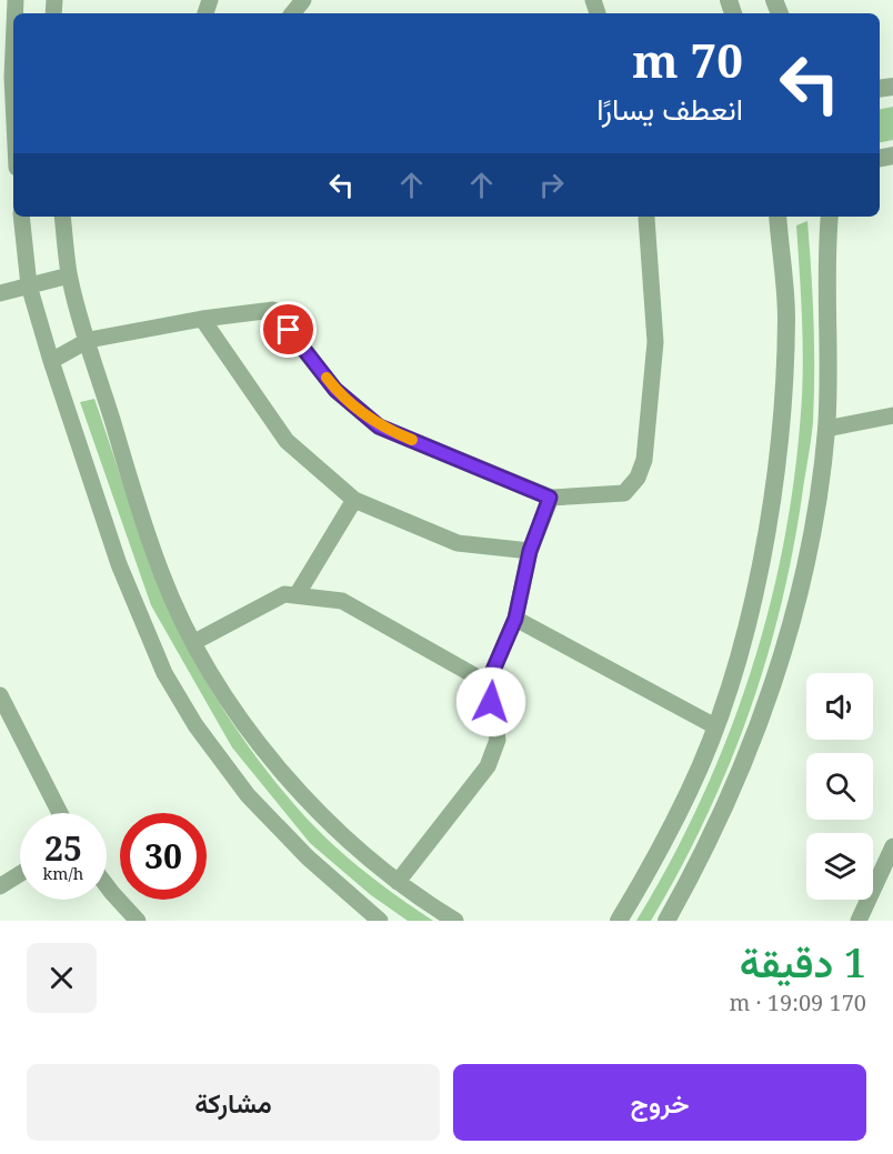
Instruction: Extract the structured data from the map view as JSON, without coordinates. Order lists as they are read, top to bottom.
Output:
{
  "page": {
    "turn": ["70 m", "انعطف يسارًا"],
    "speed": "25 km/h",
    "limit": "30",
    "heading": ["1 دقيقة", "170 m · 19:09"],
    "buttons": ["خروج", "مشاركة"]
  }
}
